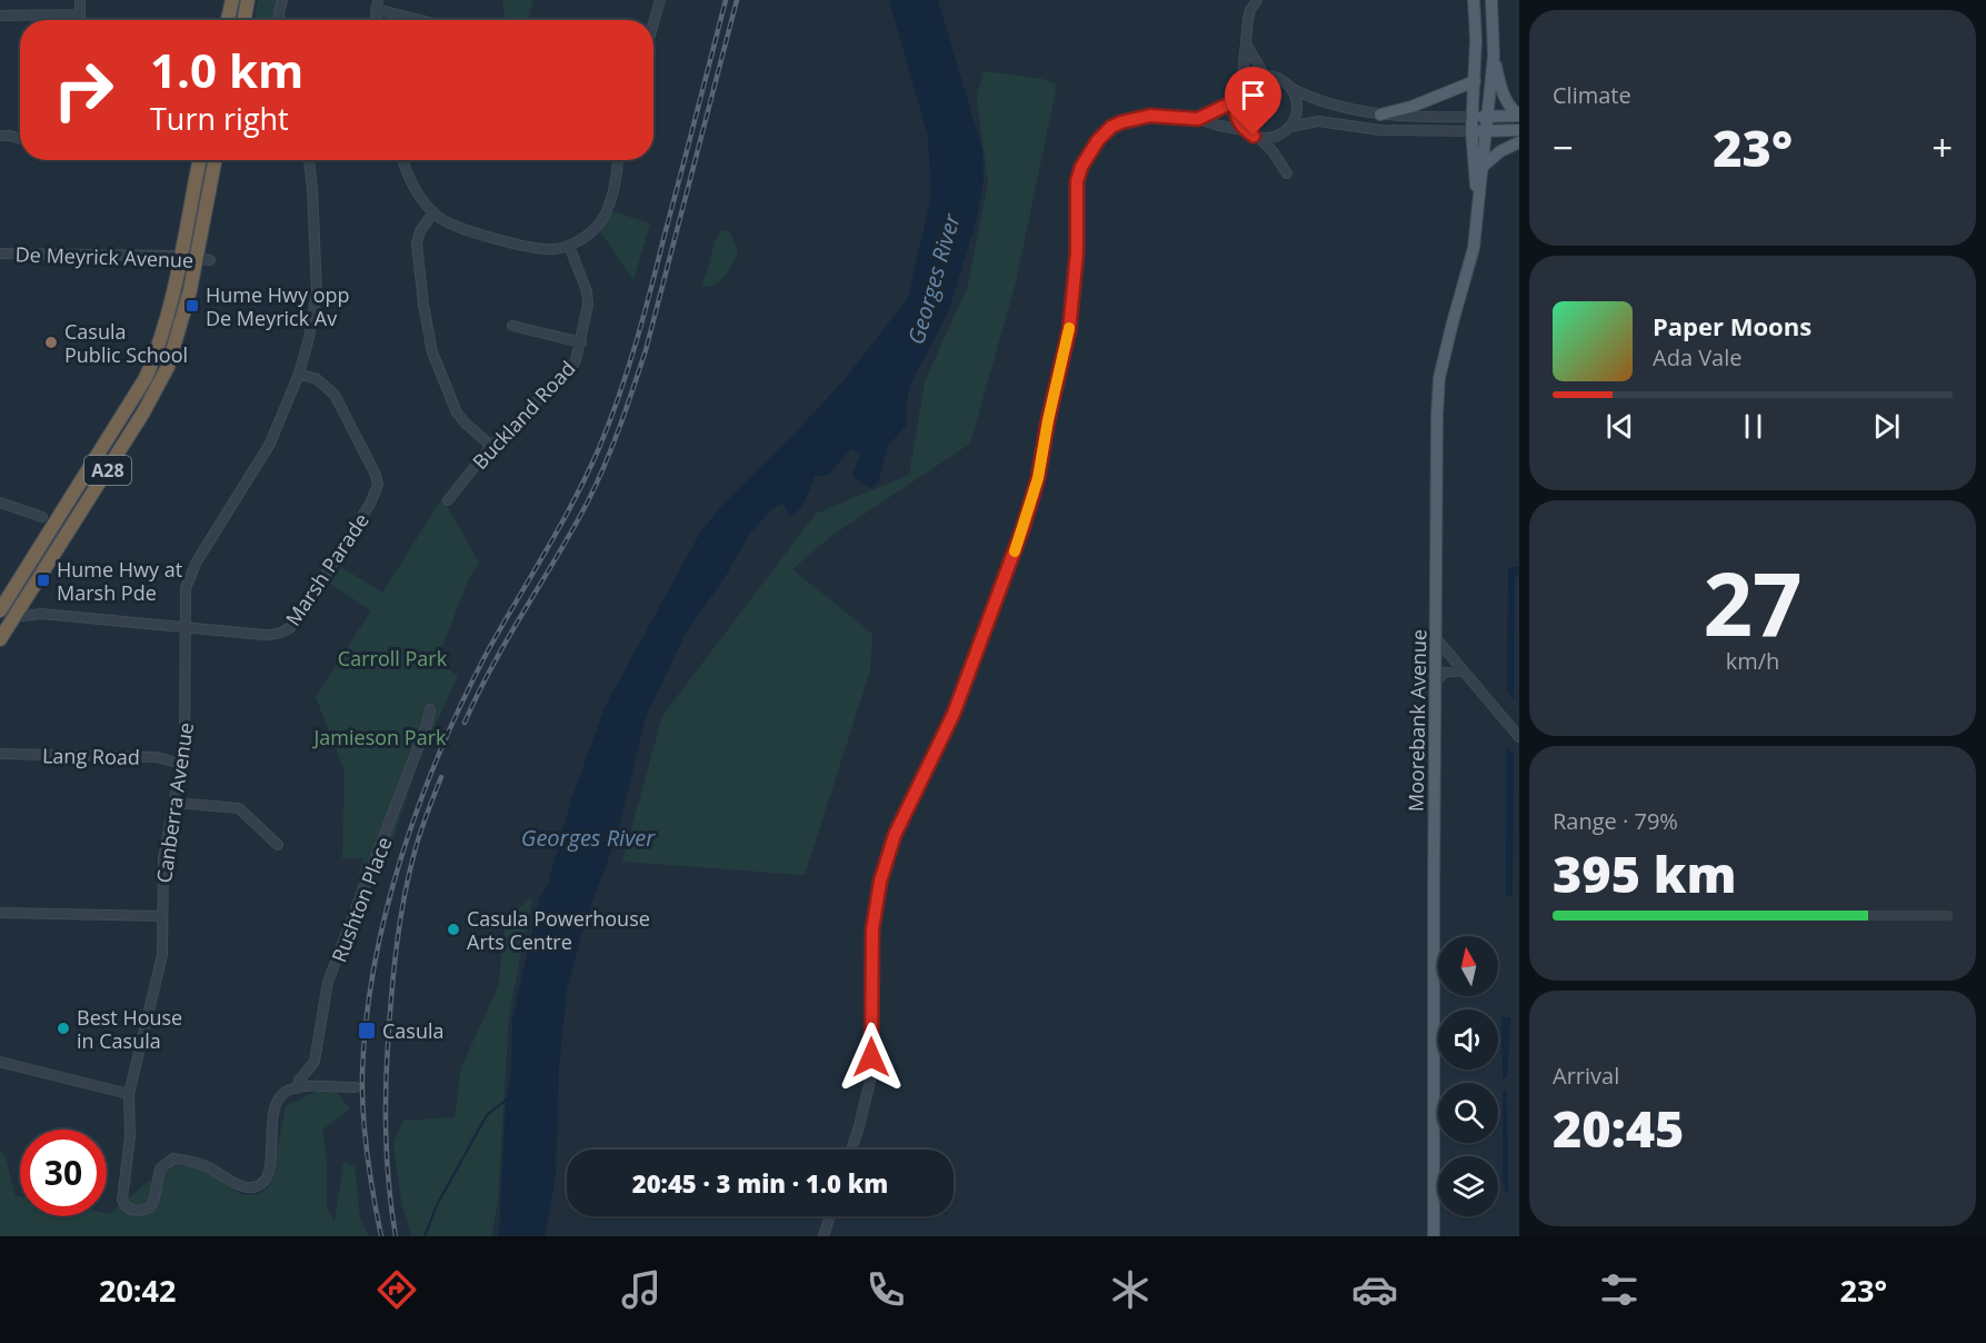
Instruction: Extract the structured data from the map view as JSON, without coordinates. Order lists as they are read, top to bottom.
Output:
{
  "streets": {
    "highway": ["A28"],
    "main road": ["Moorebank Avenue"],
    "street": [
      "De Meyrick Avenue",
      "Buckland Road",
      "Marsh Parade",
      "Lang Road",
      "Canberra Avenue",
      "Rushton Place"
    ]
  },
  "crossings": [
    ["De Meyrick Avenue", "A28"],
    ["A28", "Marsh Parade"],
    ["Marsh Parade", "Canberra Avenue"],
    ["Lang Road", "Canberra Avenue"],
    ["Canberra Avenue", "Rushton Place"]
  ],
  "water": ["Georges River"],
  "parks": ["Carroll Park", "Jamieson Park"],
  "places": {
    "transit": ["Hume Hwy opp De Meyrick Av", "Hume Hwy at Marsh Pde", "Casula"],
    "other": ["Casula Public School", "Casula Powerhouse Arts Centre", "Best House in Casula"]
  },
  "north": "top",
  "page": {
    "tile": [
      "Climate",
      ["27", "km/h"],
      ["Range · 79%", "395 km"],
      ["Arrival", "20:45"]
    ],
    "turn": ["1.0 km", "Turn right"],
    "heat": ["−", "23°", "+"],
    "song": ["Paper Moons", "Ada Vale"],
    "limit": "30",
    "trip": "20:45 · 3 min · 1.0 km",
    "tabs": ["20:42", "23°"]
  }
}
